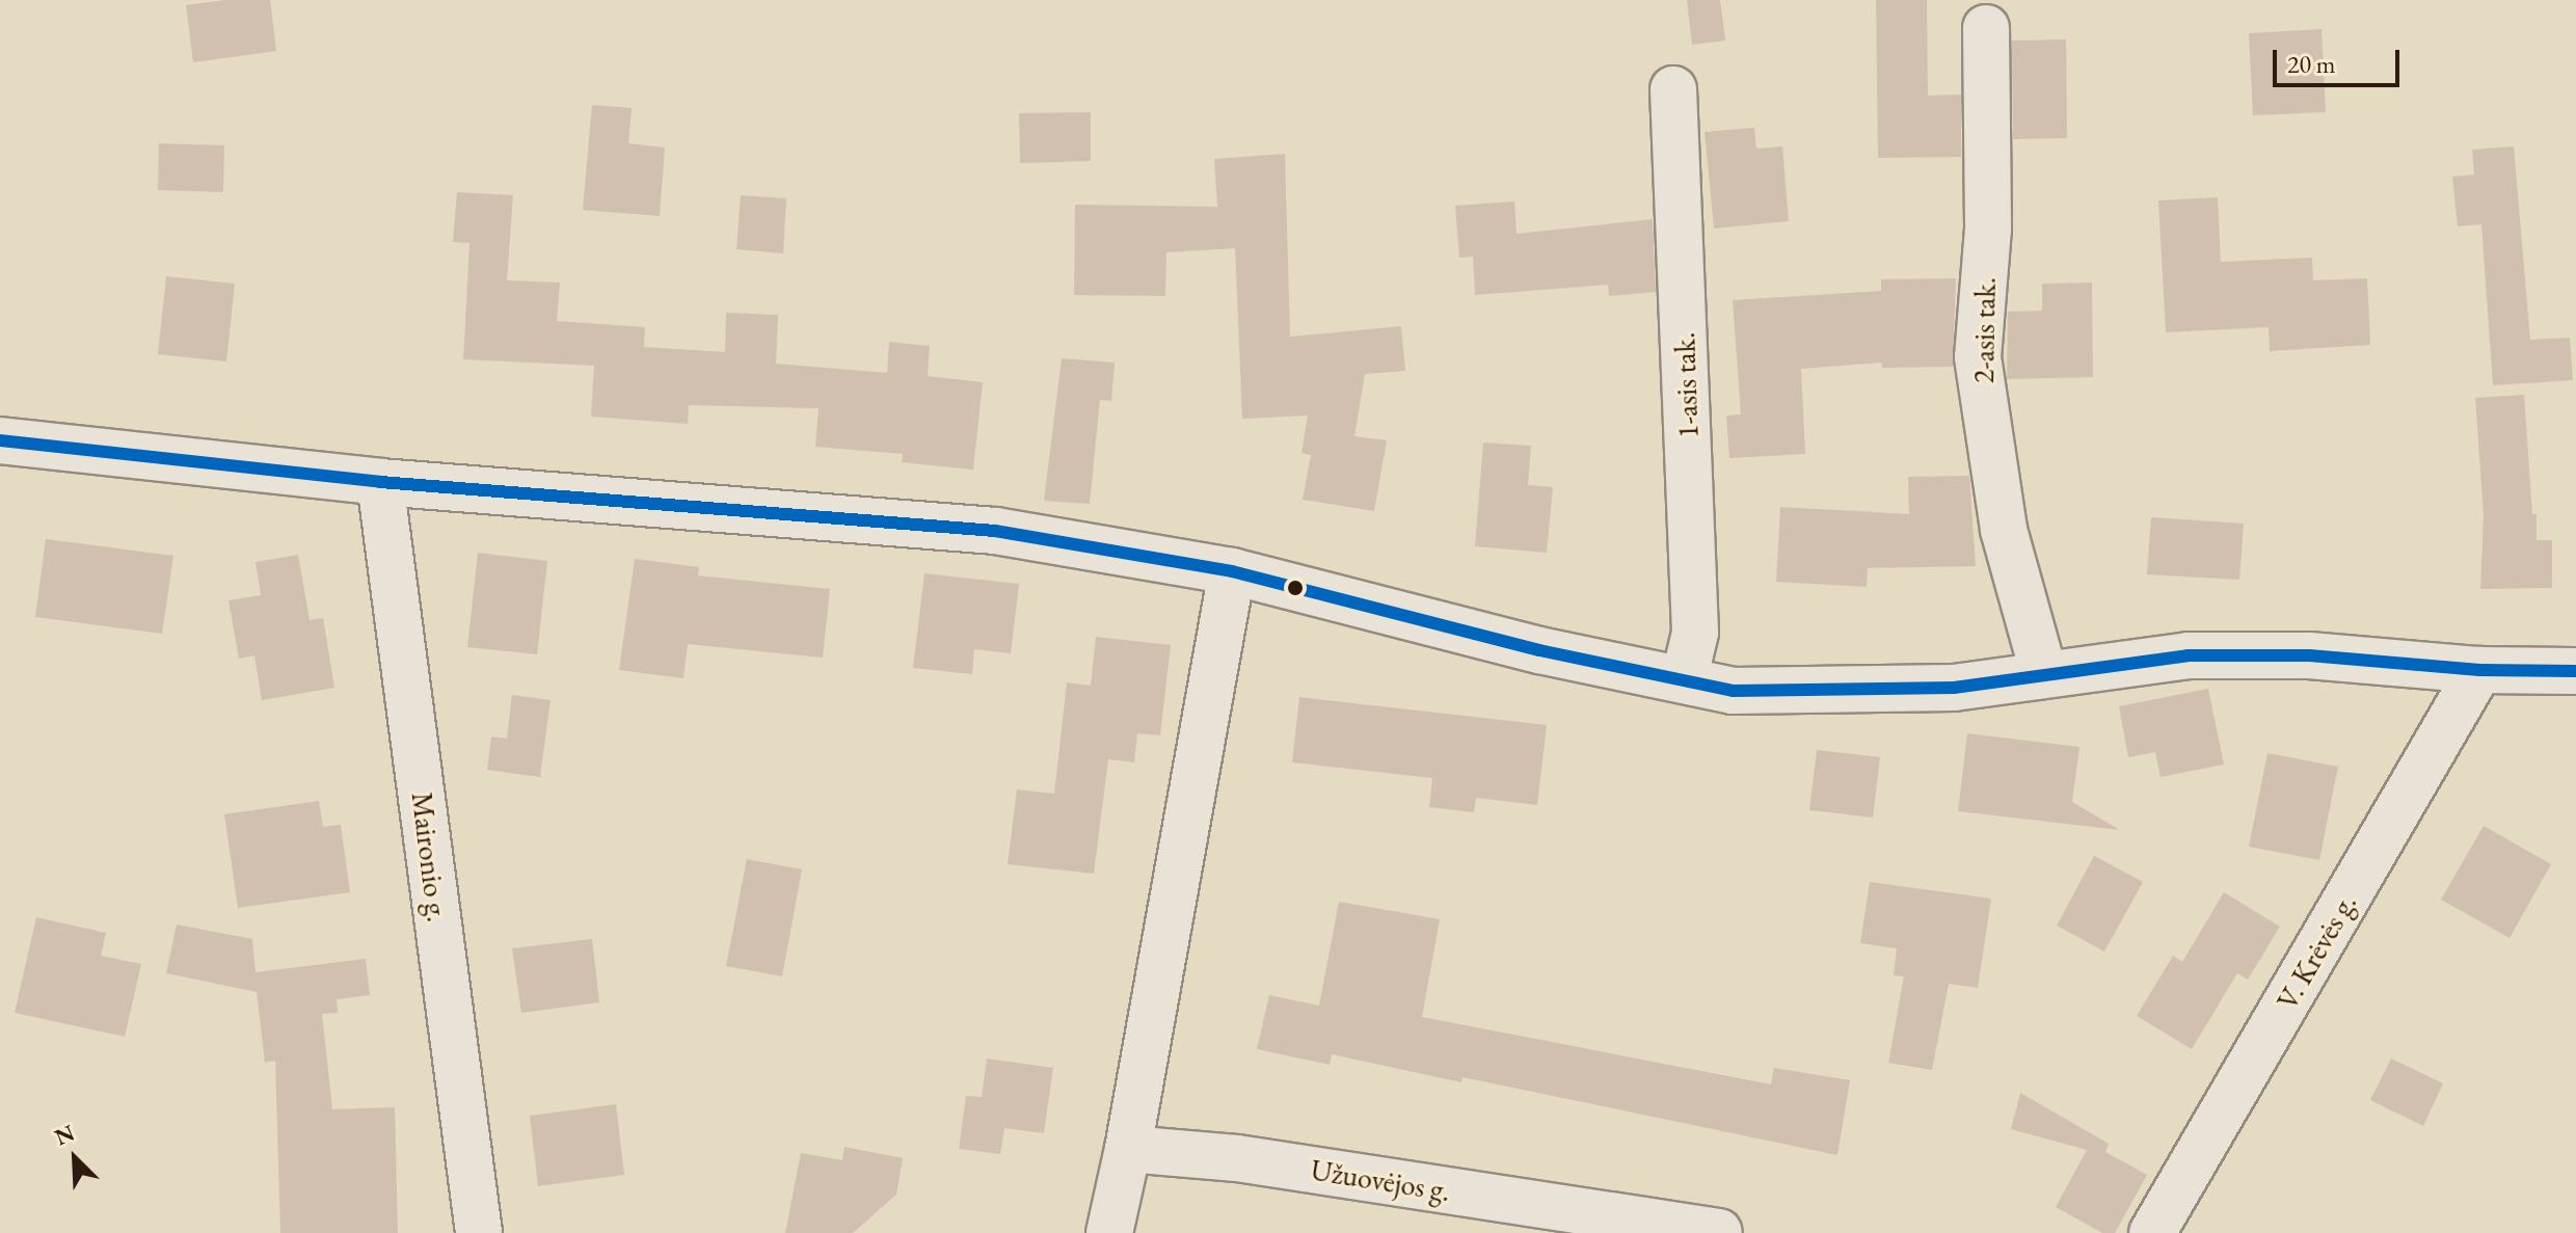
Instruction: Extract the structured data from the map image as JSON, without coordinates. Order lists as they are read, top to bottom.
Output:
{
  "streets": {
    "street": [
      "2-asis tak.",
      "1-asis tak.",
      "Maironio g.",
      "V. Krėvės g.",
      "Užuovėjos g."
    ]
  },
  "scale_bar": "20 m",
  "north": "top left"
}
